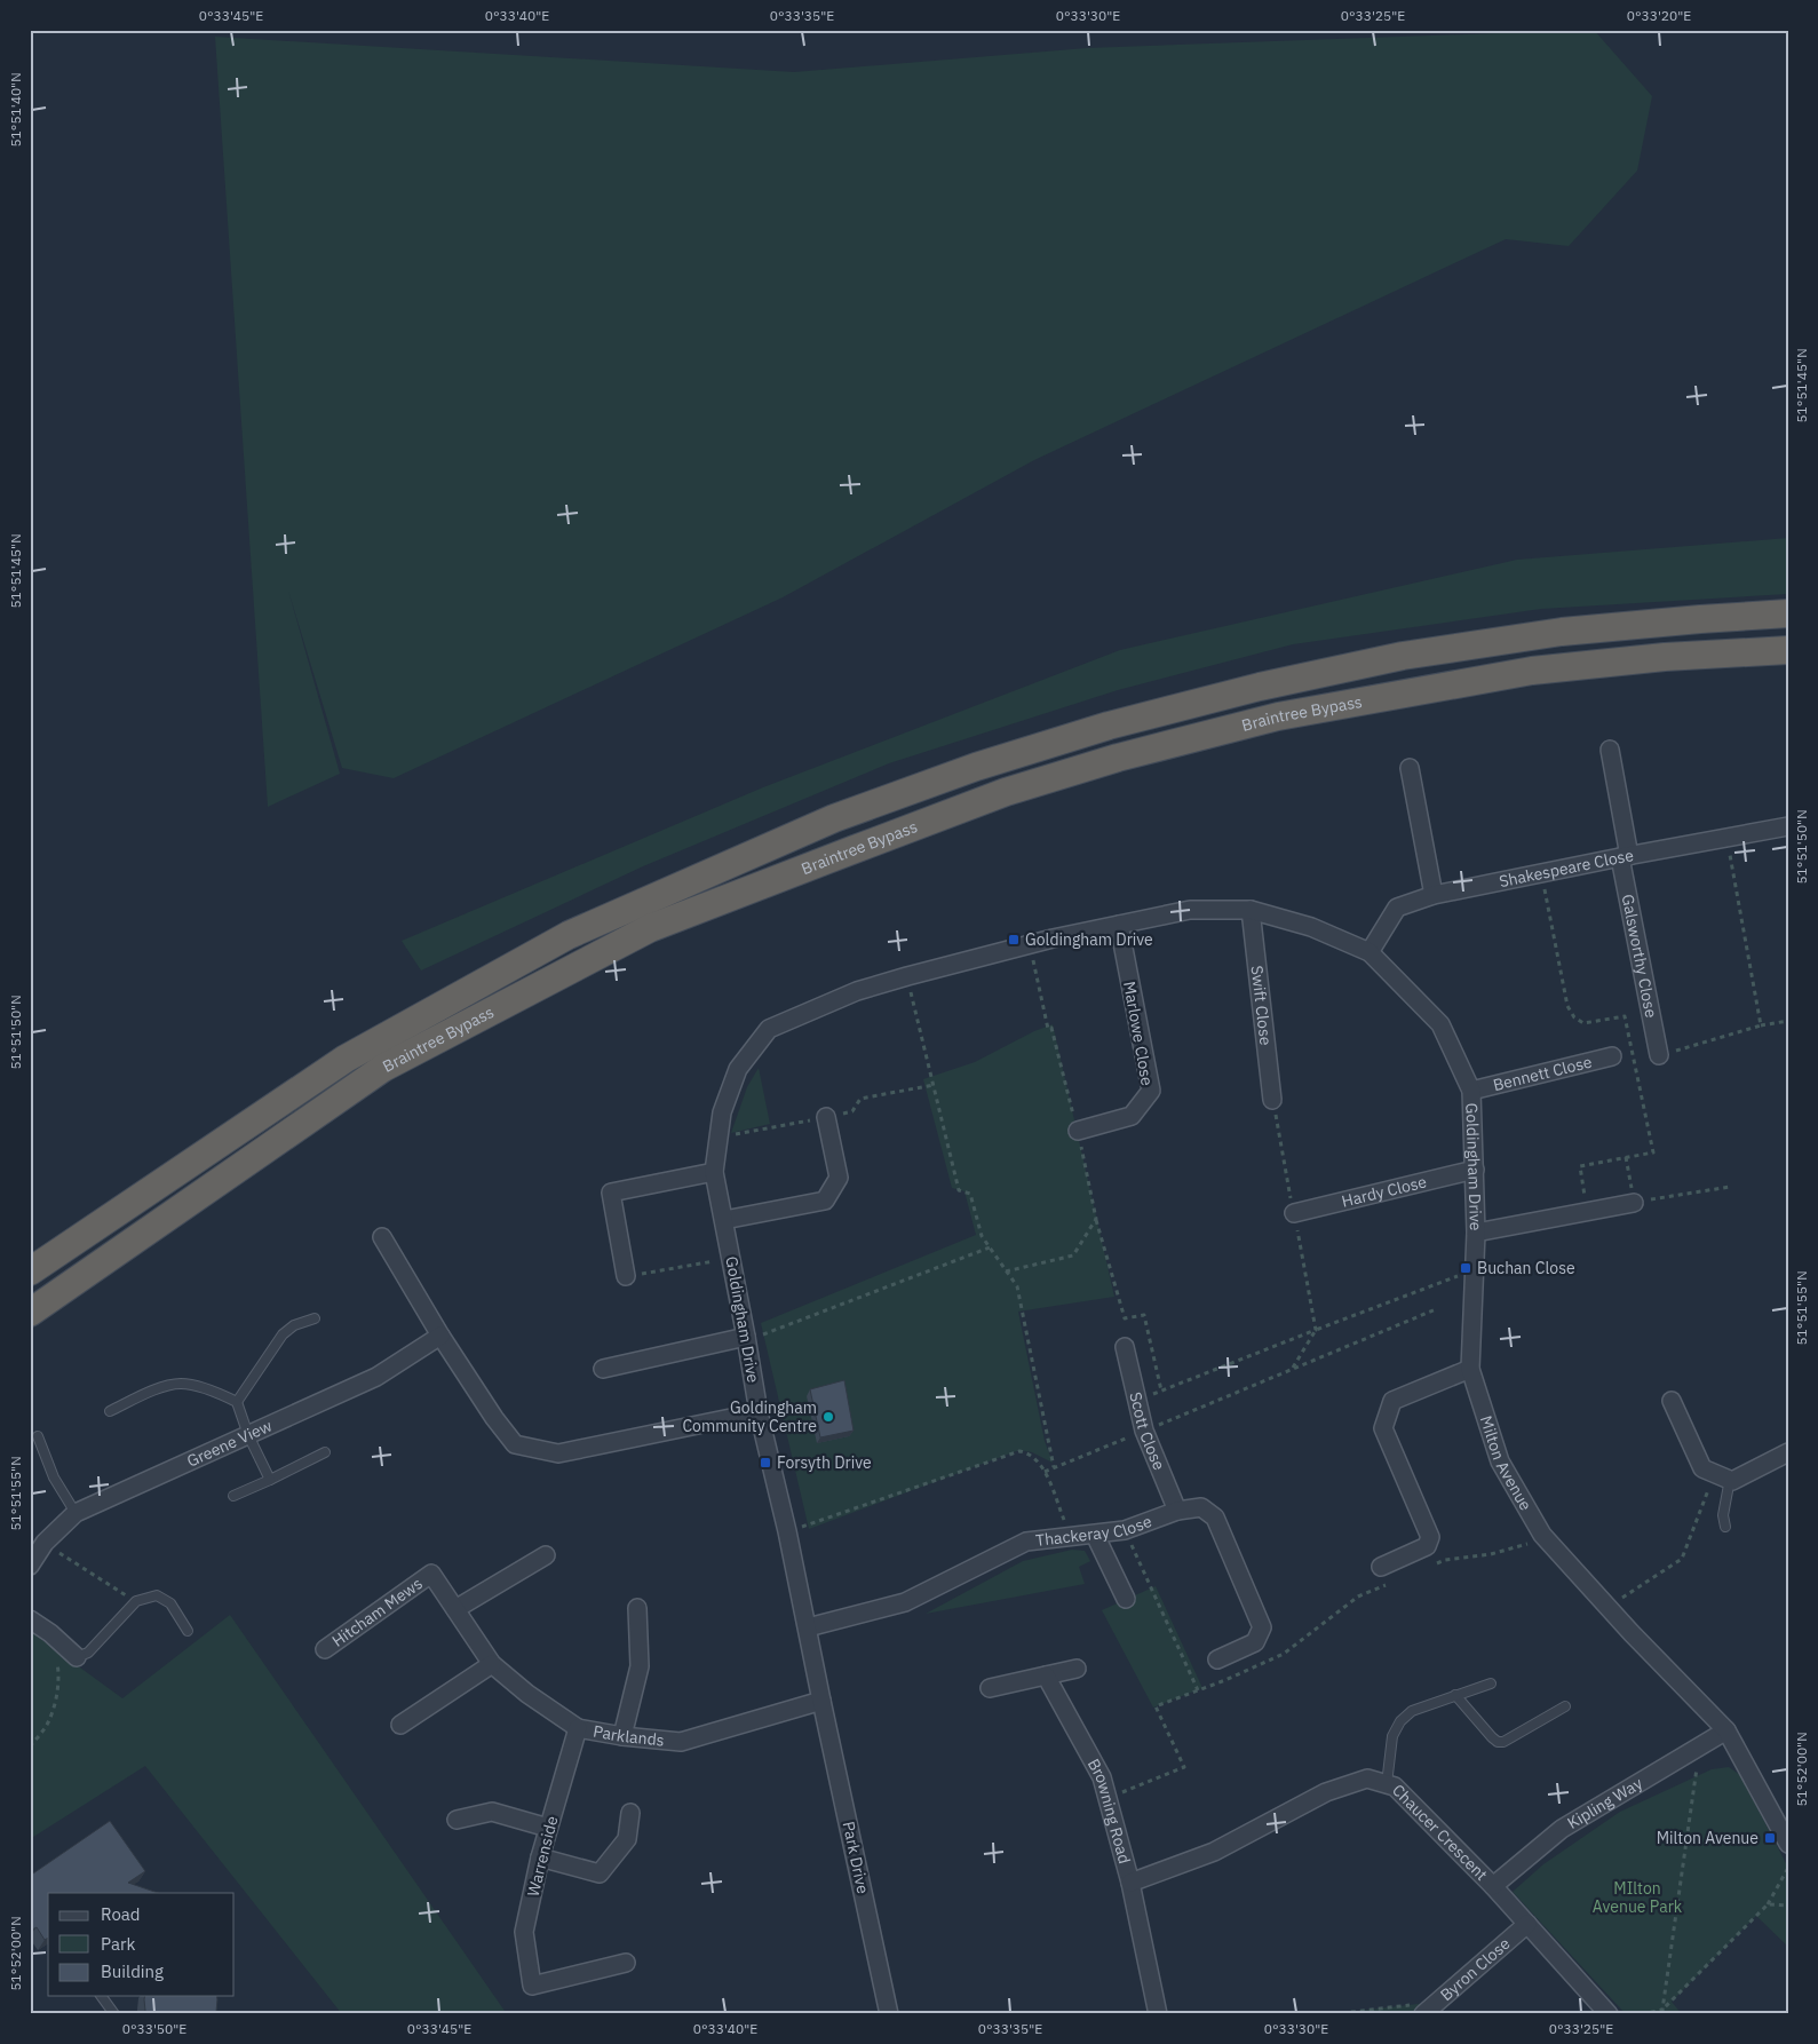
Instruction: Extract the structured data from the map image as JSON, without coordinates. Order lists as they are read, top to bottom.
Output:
{
  "streets": {
    "highway": ["Braintree Bypass"],
    "street": [
      "Shakespeare Close",
      "Galsworthy Close",
      "Swift Close",
      "Marlowe Close",
      "Bennett Close",
      "Goldingham Drive",
      "Hardy Close",
      "Scott Close",
      "Greene View",
      "Milton Avenue",
      "Thackeray Close",
      "Hitcham Mews",
      "Parklands",
      "Kipling Way",
      "Browning Road",
      "Chaucer Crescent",
      "Warrenside",
      "Park Drive",
      "Byron Close"
    ]
  },
  "crossings": [
    ["Shakespeare Close", "Galsworthy Close"],
    ["Shakespeare Close", "Goldingham Drive"],
    ["Swift Close", "Goldingham Drive"],
    ["Marlowe Close", "Goldingham Drive"],
    ["Bennett Close", "Goldingham Drive"],
    ["Goldingham Drive", "Hardy Close"],
    ["Goldingham Drive", "Milton Avenue"],
    ["Goldingham Drive", "Thackeray Close"],
    ["Goldingham Drive", "Parklands"],
    ["Goldingham Drive", "Park Drive"],
    ["Scott Close", "Thackeray Close"],
    ["Milton Avenue", "Kipling Way"],
    ["Hitcham Mews", "Parklands"],
    ["Parklands", "Warrenside"],
    ["Parklands", "Park Drive"],
    ["Kipling Way", "Chaucer Crescent"],
    ["Browning Road", "Chaucer Crescent"],
    ["Chaucer Crescent", "Byron Close"]
  ],
  "parks": ["MIlton Avenue Park"],
  "places": {
    "transit": [
      "Goldingham Drive",
      "Buchan Close",
      "Forsyth Drive",
      "Milton Avenue"
    ],
    "other": ["Goldingham Community Centre"]
  },
  "legend": ["Road", "Park", "Building"],
  "coordinates": [
    "0°33'45\"E",
    "0°33'40\"E",
    "0°33'35\"E",
    "0°33'30\"E",
    "0°33'25\"E",
    "0°33'20\"E",
    "51°51'40\"N",
    "51°51'45\"N",
    "51°51'50\"N",
    "51°51'55\"N",
    "51°52'00\"N",
    "0°33'50\"E"
  ]
}
